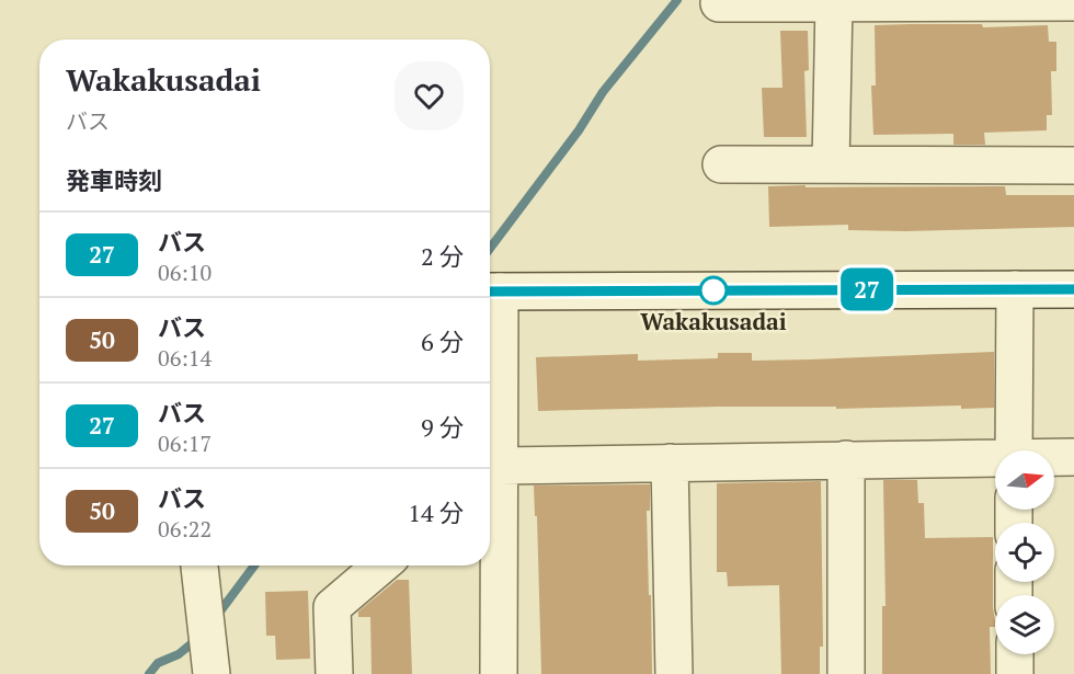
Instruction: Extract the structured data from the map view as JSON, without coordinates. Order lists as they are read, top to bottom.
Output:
{
  "places": ["Wakakusadai"],
  "lines": ["bus line 27"],
  "north": "right",
  "page": {
    "on_map": "27",
    "heading": [
      ["Wakakusadai", "バス"],
      "発車時刻"
    ],
    "list": [
      {
        "mark": "27",
        "name": "バス",
        "note": "06:10",
        "value": "2 分"
      },
      {
        "mark": "50",
        "name": "バス",
        "note": "06:14",
        "value": "6 分"
      },
      {
        "mark": "27",
        "name": "バス",
        "note": "06:17",
        "value": "9 分"
      },
      {
        "mark": "50",
        "name": "バス",
        "note": "06:22",
        "value": "14 分"
      }
    ]
  }
}
